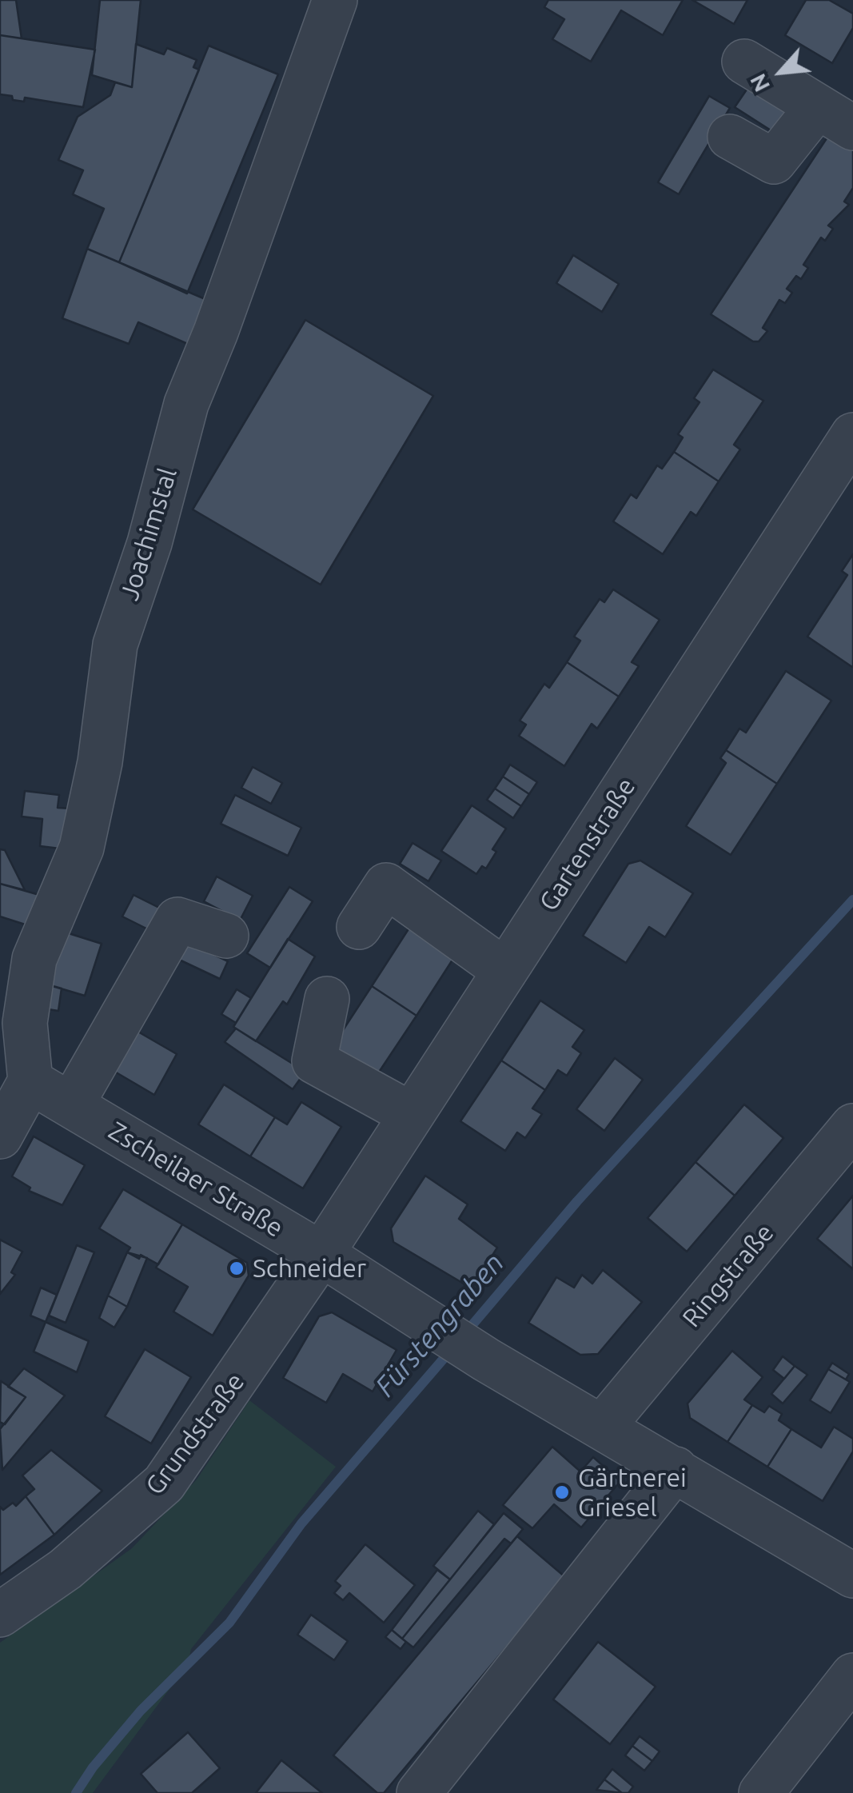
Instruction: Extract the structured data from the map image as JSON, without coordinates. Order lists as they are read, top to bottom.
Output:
{
  "streets": {
    "street": [
      "Joachimstal",
      "Gartenstraße",
      "Zscheilaer Straße",
      "Ringstraße",
      "Grundstraße"
    ]
  },
  "crossings": [
    ["Joachimstal", "Zscheilaer Straße"],
    ["Gartenstraße", "Zscheilaer Straße"],
    ["Gartenstraße", "Grundstraße"],
    ["Zscheilaer Straße", "Ringstraße"],
    ["Zscheilaer Straße", "Grundstraße"]
  ],
  "water": ["Fürstengraben"],
  "places": ["Schneider", "Gärtnerei Griesel"],
  "north": "bottom left"
}
